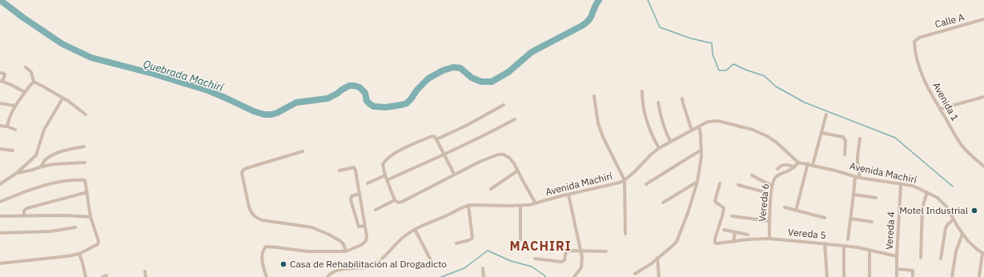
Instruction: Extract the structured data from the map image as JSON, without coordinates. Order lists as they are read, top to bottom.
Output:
{
  "streets": {
    "street": [
      "Calle A",
      "Avenida 1",
      "Avenida Machirí",
      "Vereda 6",
      "Vereda 4",
      "Vereda 5"
    ]
  },
  "crossings": [
    ["Calle A", "Avenida 1"],
    ["Avenida Machirí", "Vereda 6"],
    ["Avenida Machirí", "Vereda 4"],
    ["Vereda 6", "Vereda 5"],
    ["Vereda 4", "Vereda 5"]
  ],
  "districts": ["MACHIRI"],
  "water": ["Quebrada Machirí"],
  "places": ["Motel Industrial", "Casa de Rehabilitación al Drogadicto"]
}
